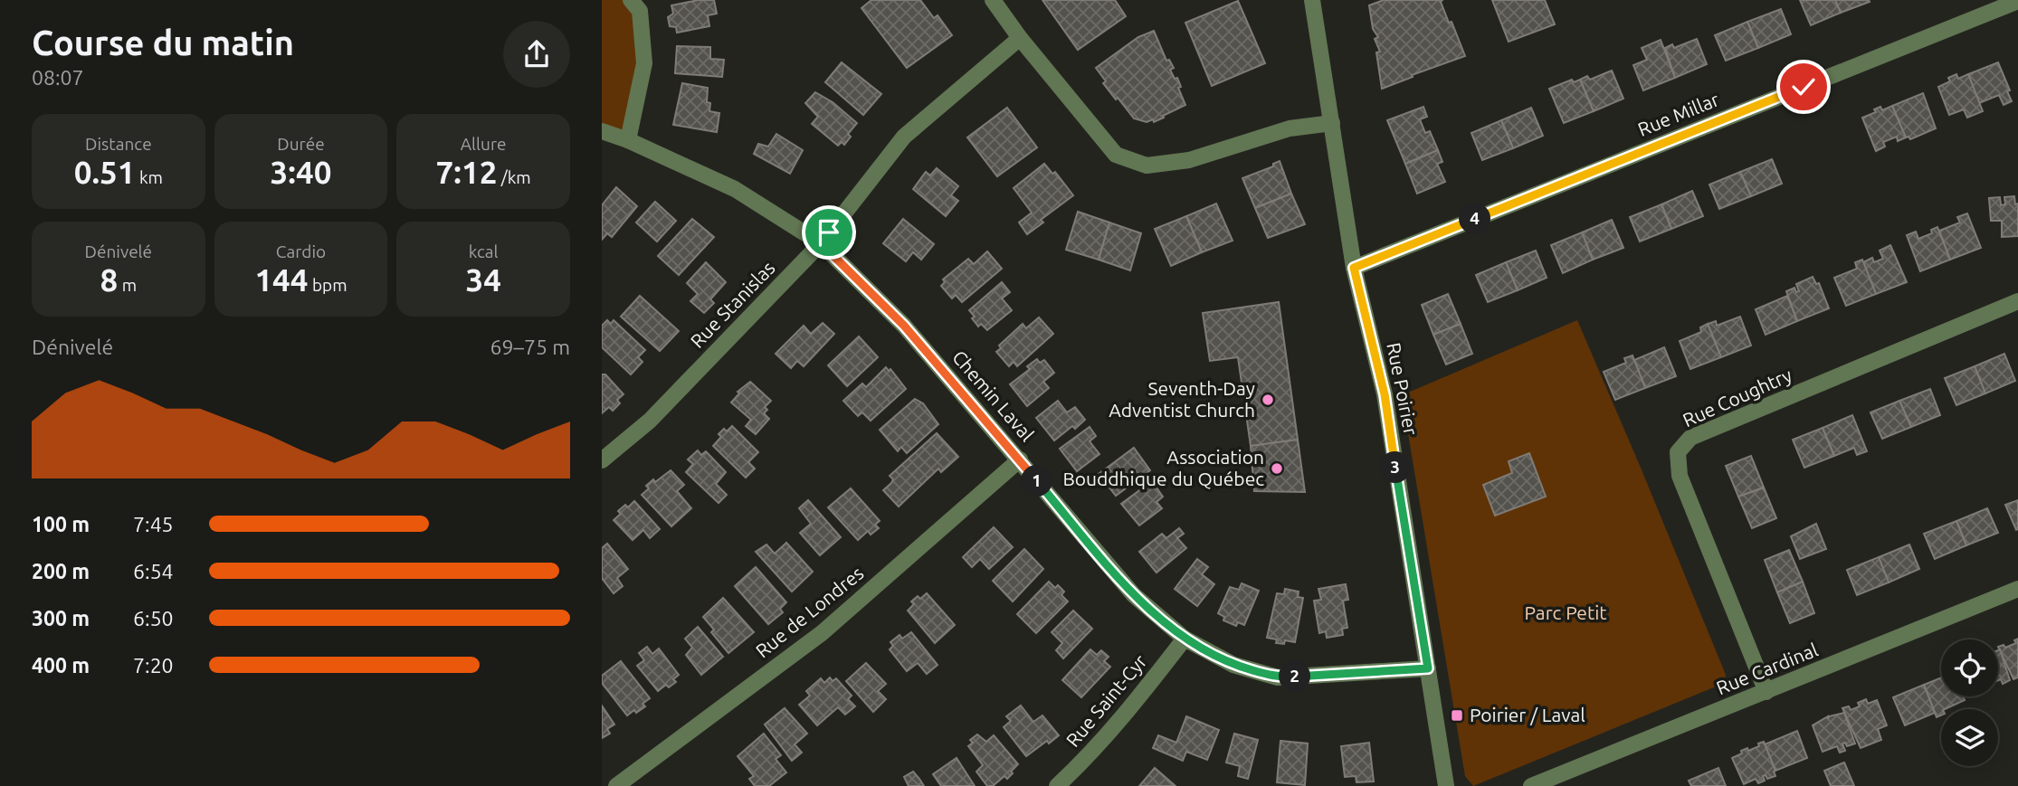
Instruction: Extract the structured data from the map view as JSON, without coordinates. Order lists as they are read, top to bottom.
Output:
{
  "streets": {
    "street": [
      "Rue Millar",
      "Rue Stanislas",
      "Rue Poirier",
      "Chemin Laval",
      "Rue Coughtry",
      "Rue de Londres",
      "Rue Cardinal",
      "Rue Saint-Cyr"
    ]
  },
  "crossings": [
    ["Rue Millar", "Rue Poirier"],
    ["Rue Stanislas", "Chemin Laval"],
    ["Rue Poirier", "Chemin Laval"],
    ["Chemin Laval", "Rue de Londres"],
    ["Chemin Laval", "Rue Saint-Cyr"],
    ["Rue Coughtry", "Rue Cardinal"]
  ],
  "parks": ["Parc Petit"],
  "places": {
    "other": ["Seventh-Day Adventist Church", "Association Bouddhique du Québec"],
    "transit": ["Poirier / Laval"]
  },
  "page": {
    "heading": ["Course du matin", "08:07"],
    "stats": [
      ["Distance", "0.51 km"],
      ["Durée", "3:40"],
      ["Allure", "7:12 /km"],
      ["Dénivelé", "8 m"],
      ["Cardio", "144 bpm"],
      ["kcal", "34"]
    ],
    "pins": [
      "4",
      "3",
      "1",
      "2"
    ],
    "chart": ["Dénivelé", "69–75 m"],
    "list": [
      {
        "name": "100 m",
        "note": "7:45"
      },
      {
        "name": "200 m",
        "note": "6:54"
      },
      {
        "name": "300 m",
        "note": "6:50"
      },
      {
        "name": "400 m",
        "note": "7:20"
      }
    ]
  }
}
